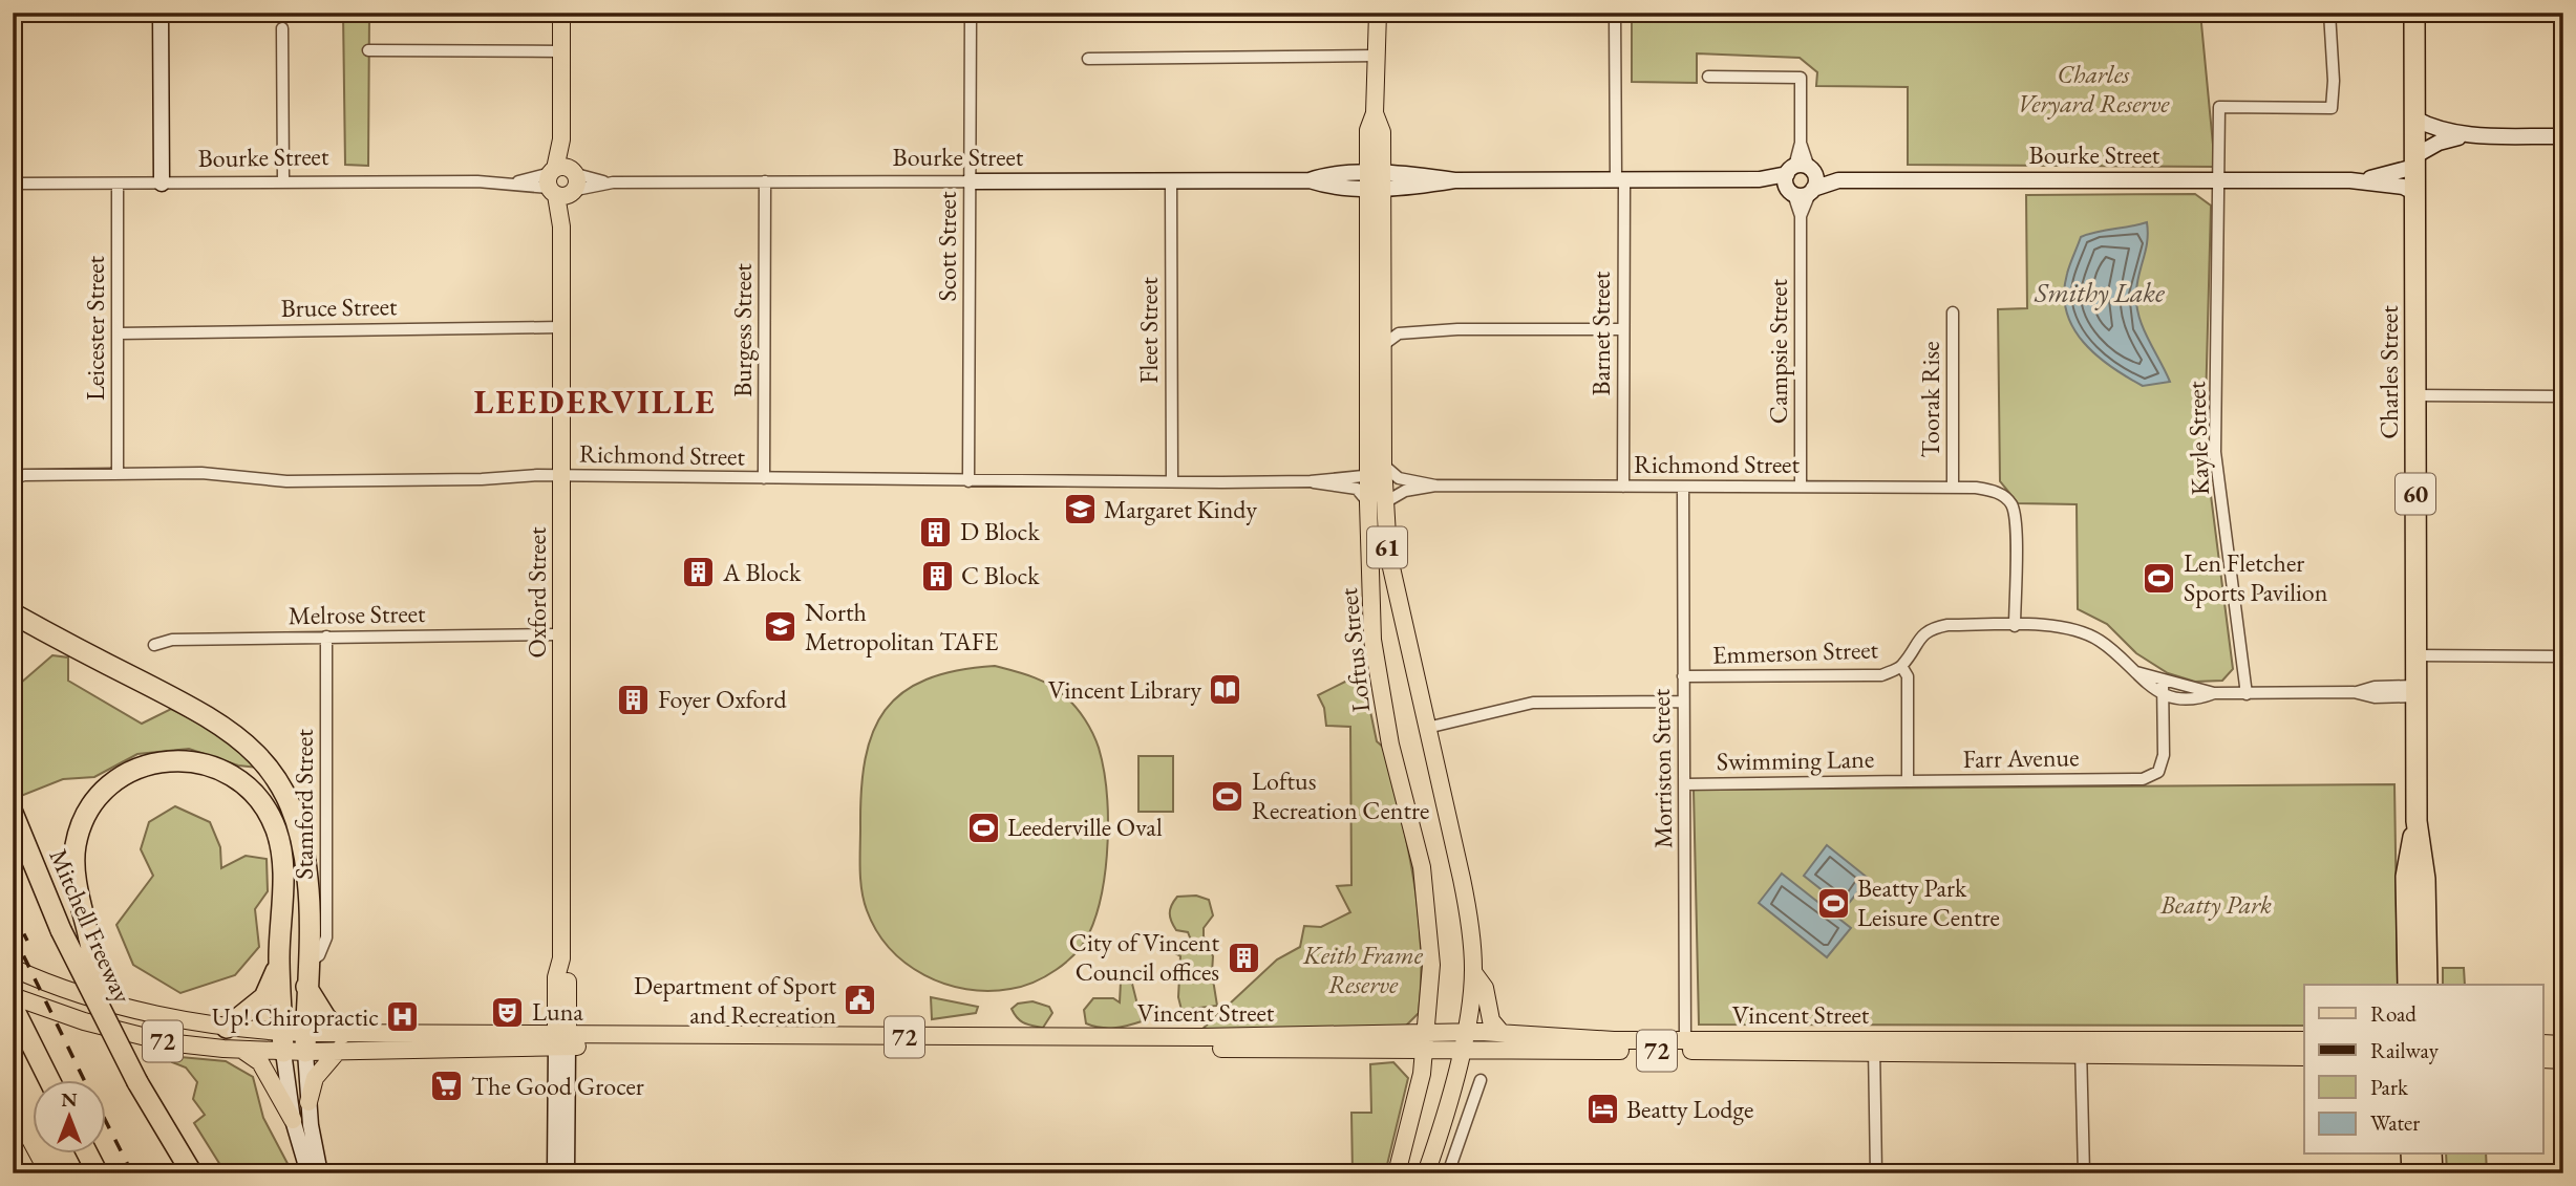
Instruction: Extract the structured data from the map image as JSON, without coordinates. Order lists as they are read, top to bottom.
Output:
{
  "streets": {
    "highway": ["Charles Street", "60", "Mitchell Freeway"],
    "main road": [
      "61",
      "Oxford Street",
      "Loftus Street",
      "Vincent Street",
      "72"
    ],
    "street": [
      "Bourke Street",
      "Scott Street",
      "Bruce Street",
      "Leicester Street",
      "Burgess Street",
      "Fleet Street",
      "Barnet Street",
      "Campsie Street",
      "Toorak Rise",
      "Kayle Street",
      "Richmond Street",
      "Melrose Street",
      "Emmerson Street",
      "Farr Avenue",
      "Swimming Lane",
      "Morriston Street",
      "Stamford Street"
    ]
  },
  "crossings": [
    ["Bourke Street", "Scott Street"],
    ["Bourke Street", "Leicester Street"],
    ["Bourke Street", "Burgess Street"],
    ["Bourke Street", "Fleet Street"],
    ["Bourke Street", "Barnet Street"],
    ["Bourke Street", "Campsie Street"],
    ["Bourke Street", "Charles Street"],
    ["Bourke Street", "Kayle Street"],
    ["Bourke Street", "Oxford Street"],
    ["Bourke Street", "Loftus Street"],
    ["Scott Street", "Richmond Street"],
    ["Bruce Street", "Leicester Street"],
    ["Bruce Street", "Oxford Street"],
    ["Leicester Street", "Richmond Street"],
    ["Burgess Street", "Richmond Street"],
    ["Fleet Street", "Richmond Street"],
    ["Barnet Street", "Richmond Street"],
    ["Campsie Street", "Richmond Street"],
    ["Charles Street", "Emmerson Street"],
    ["Toorak Rise", "Richmond Street"],
    ["Kayle Street", "Emmerson Street"],
    ["Richmond Street", "Oxford Street"],
    ["Richmond Street", "Loftus Street"],
    ["Richmond Street", "Emmerson Street"],
    ["Richmond Street", "Morriston Street"],
    ["Oxford Street", "Melrose Street"],
    ["Oxford Street", "Vincent Street"],
    ["Melrose Street", "Stamford Street"],
    ["Loftus Street", "Vincent Street"],
    ["Emmerson Street", "Farr Avenue"],
    ["Emmerson Street", "Morriston Street"],
    ["Farr Avenue", "Swimming Lane"],
    ["Swimming Lane", "Morriston Street"],
    ["Morriston Street", "Vincent Street"],
    ["Vincent Street", "72"]
  ],
  "districts": ["LEEDERVILLE"],
  "water": ["Smithy Lake"],
  "parks": ["Charles Veryard Reserve", "Beatty Park", "Keith Frame Reserve"],
  "places": {
    "school or university": ["Margaret Kindy", "North Metropolitan TAFE"],
    "building": [
      "D Block",
      "A Block",
      "C Block",
      "Foyer Oxford",
      "City of Vincent Council offices"
    ],
    "sports": [
      "Len Fletcher Sports Pavilion",
      "Loftus Recreation Centre",
      "Leederville Oval",
      "Beatty Park Leisure Centre"
    ],
    "library": ["Vincent Library"],
    "public building": ["Department of Sport and Recreation"],
    "theatre": ["Luna"],
    "hospital": ["Up! Chiropractic"],
    "supermarket": ["The Good Grocer"],
    "hotel": ["Beatty Lodge"]
  },
  "legend": [
    "Road",
    "Railway",
    "Park",
    "Water"
  ],
  "north": "top"
}
